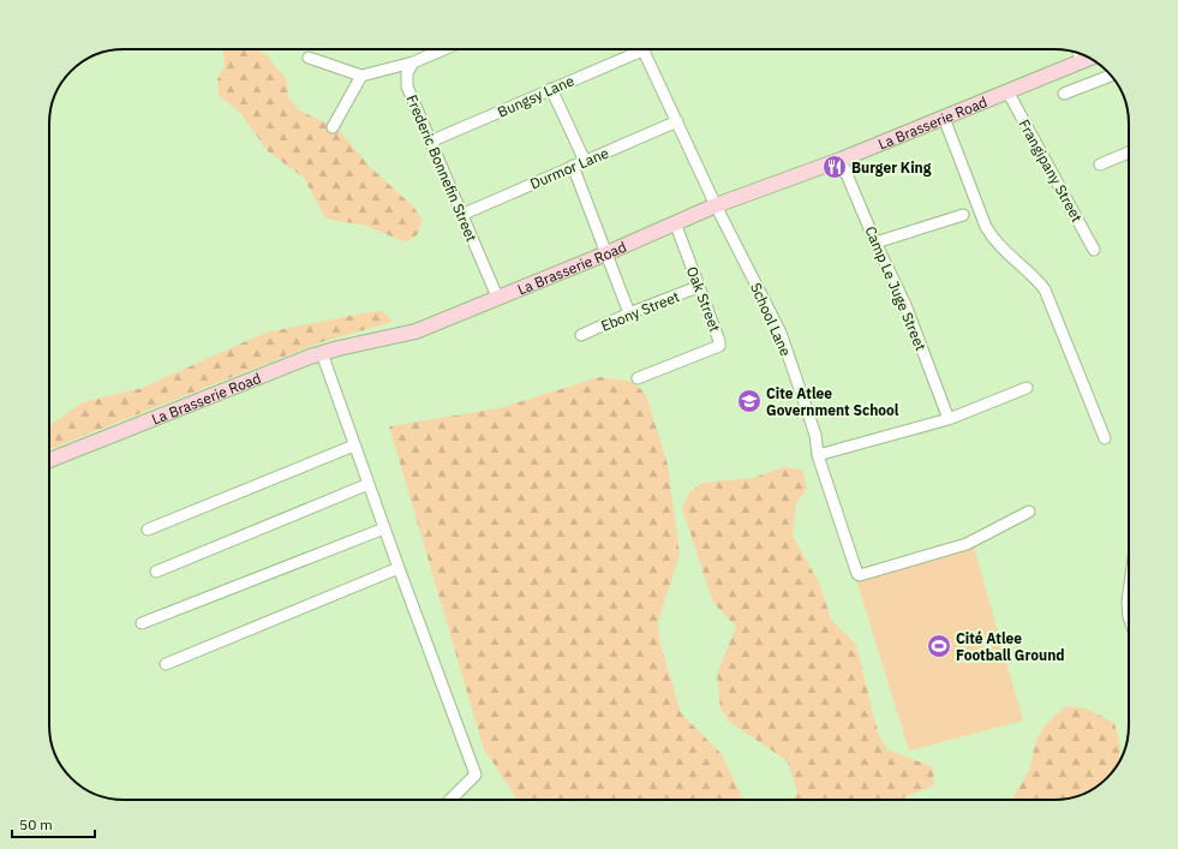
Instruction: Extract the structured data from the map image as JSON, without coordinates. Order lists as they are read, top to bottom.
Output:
{
  "streets": {
    "main road": ["La Brasserie Road"],
    "street": [
      "Bungsy Lane",
      "Frederic Bonnefin Street",
      "Durmor Lane",
      "Frangipany Street",
      "Camp Le Juge Street",
      "Oak Street",
      "Ebony Street",
      "School Lane"
    ]
  },
  "crossings": [
    ["Bungsy Lane", "Frederic Bonnefin Street"],
    ["La Brasserie Road", "Frederic Bonnefin Street"],
    ["La Brasserie Road", "Frangipany Street"],
    ["La Brasserie Road", "Camp Le Juge Street"],
    ["La Brasserie Road", "Oak Street"],
    ["La Brasserie Road", "School Lane"],
    ["Frederic Bonnefin Street", "Durmor Lane"],
    ["Durmor Lane", "School Lane"],
    ["Oak Street", "Ebony Street"]
  ],
  "places": {
    "restaurant": ["Burger King"],
    "school or university": ["Cite Atlee Government School"],
    "sports": ["Cité Atlee Football Ground"]
  },
  "scale_bar": "50 m"
}
